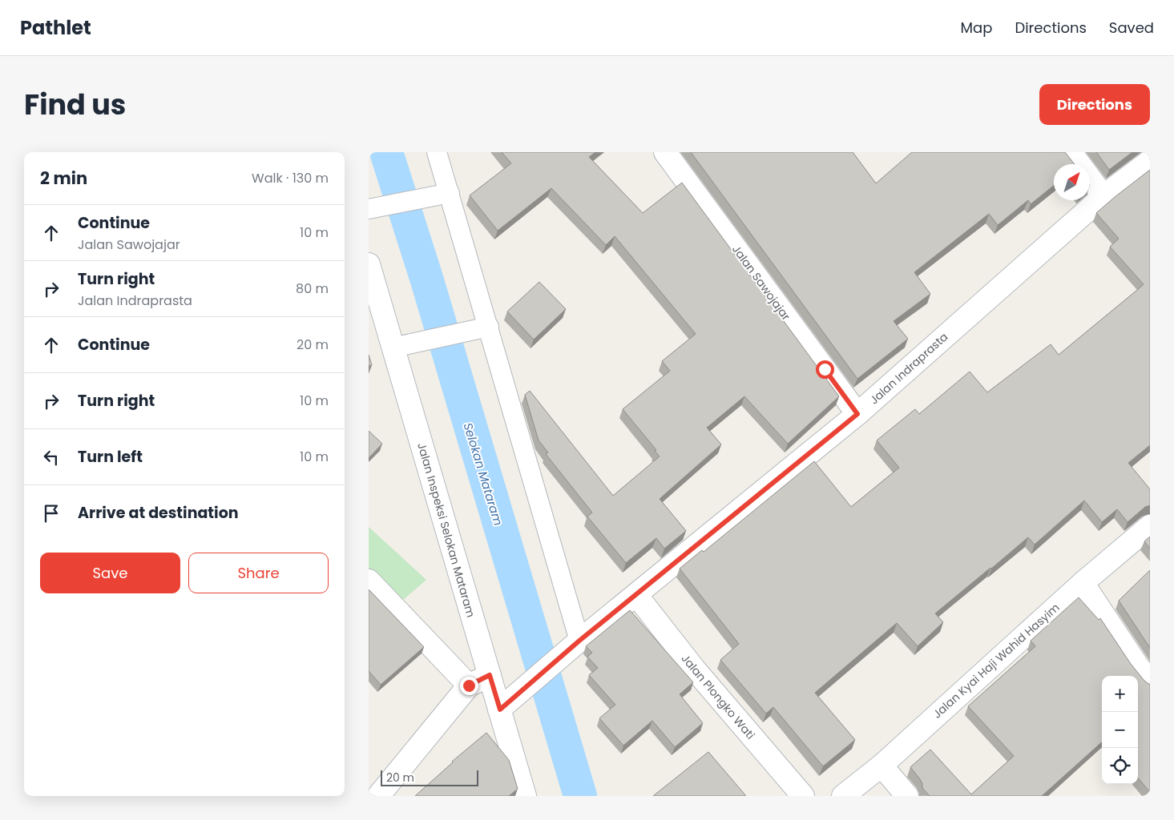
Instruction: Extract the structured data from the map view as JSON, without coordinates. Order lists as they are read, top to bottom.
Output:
{
  "streets": {
    "street": [
      "Jalan Sawojajar",
      "Jalan Indraprasta",
      "Jalan Inspeksi Selokan Mataram",
      "Jalan Kyai Haji Wahid Hasyim",
      "Jalan Plongko Wati"
    ]
  },
  "crossings": [
    ["Jalan Sawojajar", "Jalan Indraprasta"],
    ["Jalan Indraprasta", "Jalan Inspeksi Selokan Mataram"],
    ["Jalan Indraprasta", "Jalan Plongko Wati"]
  ],
  "water": ["Selokan Mataram"],
  "scale_bar": "20 m",
  "north": "top right",
  "page": {
    "header": "Pathlet",
    "nav": ["Map", "Directions", "Saved"],
    "title": "Find us",
    "buttons": [
      "Directions",
      ["Save", "Share"]
    ],
    "heading": ["2 min", "Walk · 130 m"],
    "list": [
      ["Continue", "Jalan Sawojajar", "10 m"],
      ["Turn right", "Jalan Indraprasta", "80 m"],
      ["Continue", "20 m"],
      ["Turn right", "10 m"],
      ["Turn left", "10 m"],
      "Arrive at destination"
    ],
    "map_buttons": ["+", "−"],
    "scale": "20 m"
  }
}
